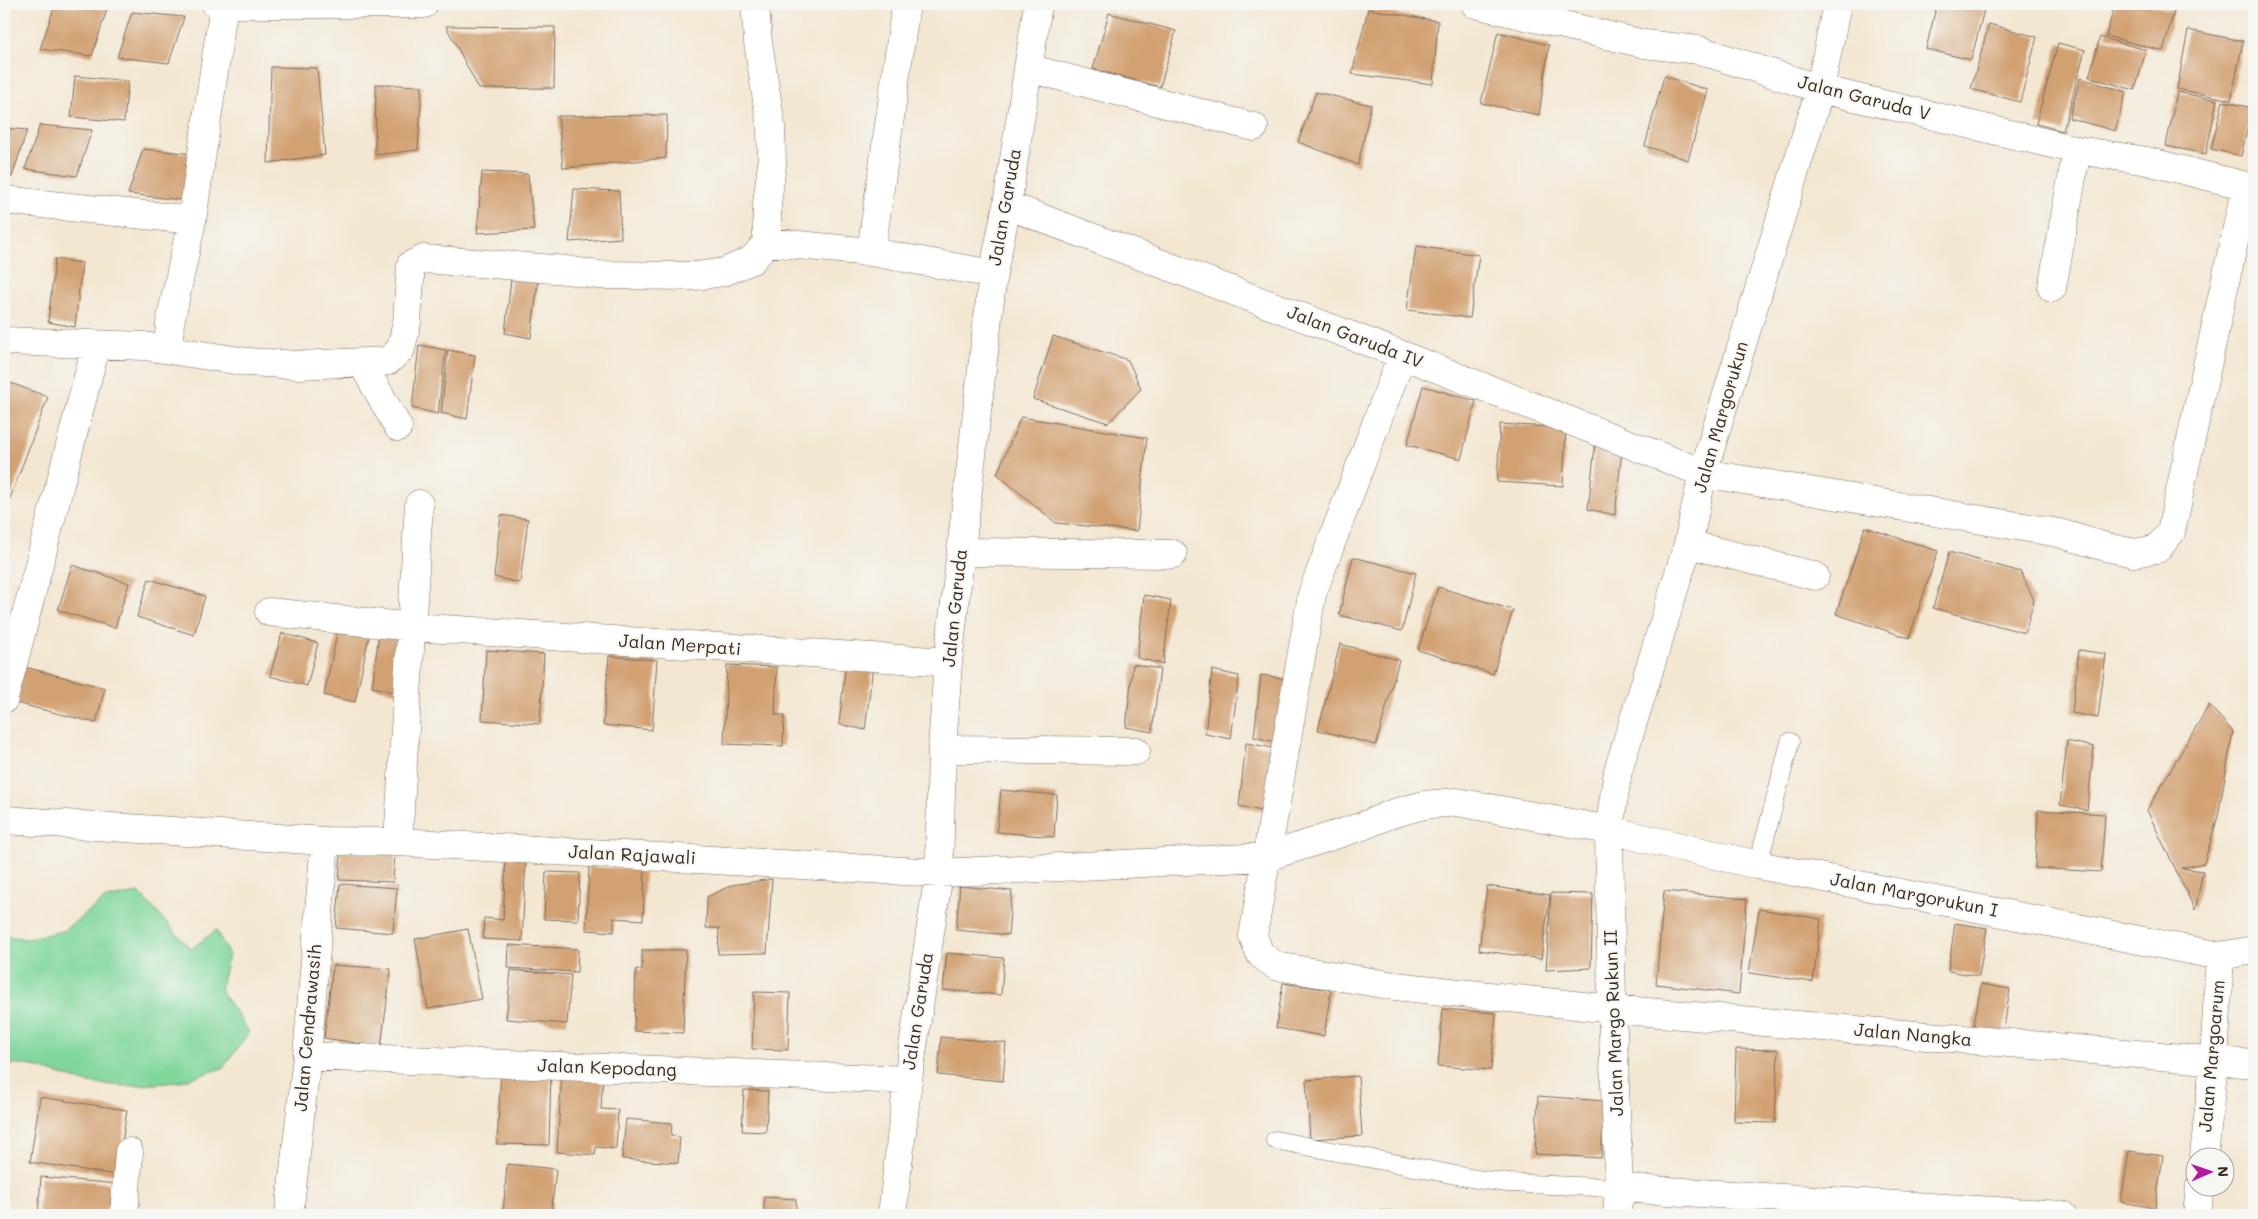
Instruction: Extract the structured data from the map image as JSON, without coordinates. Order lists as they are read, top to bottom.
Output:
{
  "streets": {
    "street": [
      "Jalan Garuda V",
      "Jalan Garuda",
      "Jalan Garuda IV",
      "Jalan Margorukun",
      "Jalan Merpati",
      "Jalan Rajawali",
      "Jalan Margorukun I",
      "Jalan Margo Rukun II",
      "Jalan Cendrawasih",
      "Jalan Nangka",
      "Jalan Margoarum",
      "Jalan Kepodang"
    ]
  },
  "crossings": [
    ["Jalan Garuda V", "Jalan Garuda IV"],
    ["Jalan Garuda V", "Jalan Margorukun"],
    ["Jalan Garuda", "Jalan Garuda IV"],
    ["Jalan Garuda", "Jalan Merpati"],
    ["Jalan Garuda", "Jalan Rajawali"],
    ["Jalan Garuda", "Jalan Kepodang"],
    ["Jalan Garuda IV", "Jalan Margorukun"],
    ["Jalan Garuda IV", "Jalan Nangka"],
    ["Jalan Margorukun", "Jalan Margorukun I"],
    ["Jalan Margorukun", "Jalan Margo Rukun II"],
    ["Jalan Rajawali", "Jalan Margorukun I"],
    ["Jalan Rajawali", "Jalan Cendrawasih"],
    ["Jalan Rajawali", "Jalan Nangka"],
    ["Jalan Margorukun I", "Jalan Margo Rukun II"],
    ["Jalan Margorukun I", "Jalan Nangka"],
    ["Jalan Margorukun I", "Jalan Margoarum"],
    ["Jalan Margo Rukun II", "Jalan Nangka"],
    ["Jalan Cendrawasih", "Jalan Kepodang"],
    ["Jalan Nangka", "Jalan Margoarum"]
  ],
  "north": "right"
}
